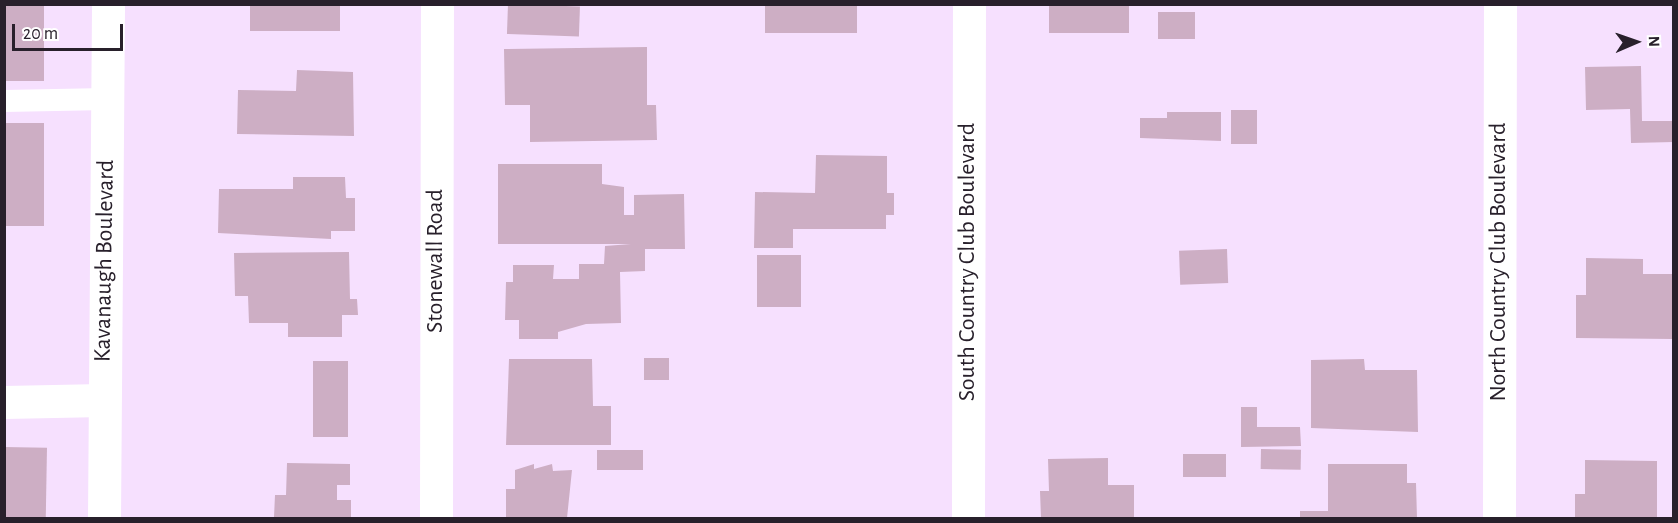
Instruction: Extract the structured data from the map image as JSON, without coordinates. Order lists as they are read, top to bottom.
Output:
{
  "streets": {
    "street": [
      "Kavanaugh Boulevard",
      "Stonewall Road",
      "South Country Club Boulevard",
      "North Country Club Boulevard"
    ]
  },
  "scale_bar": "20 m",
  "north": "right"
}
